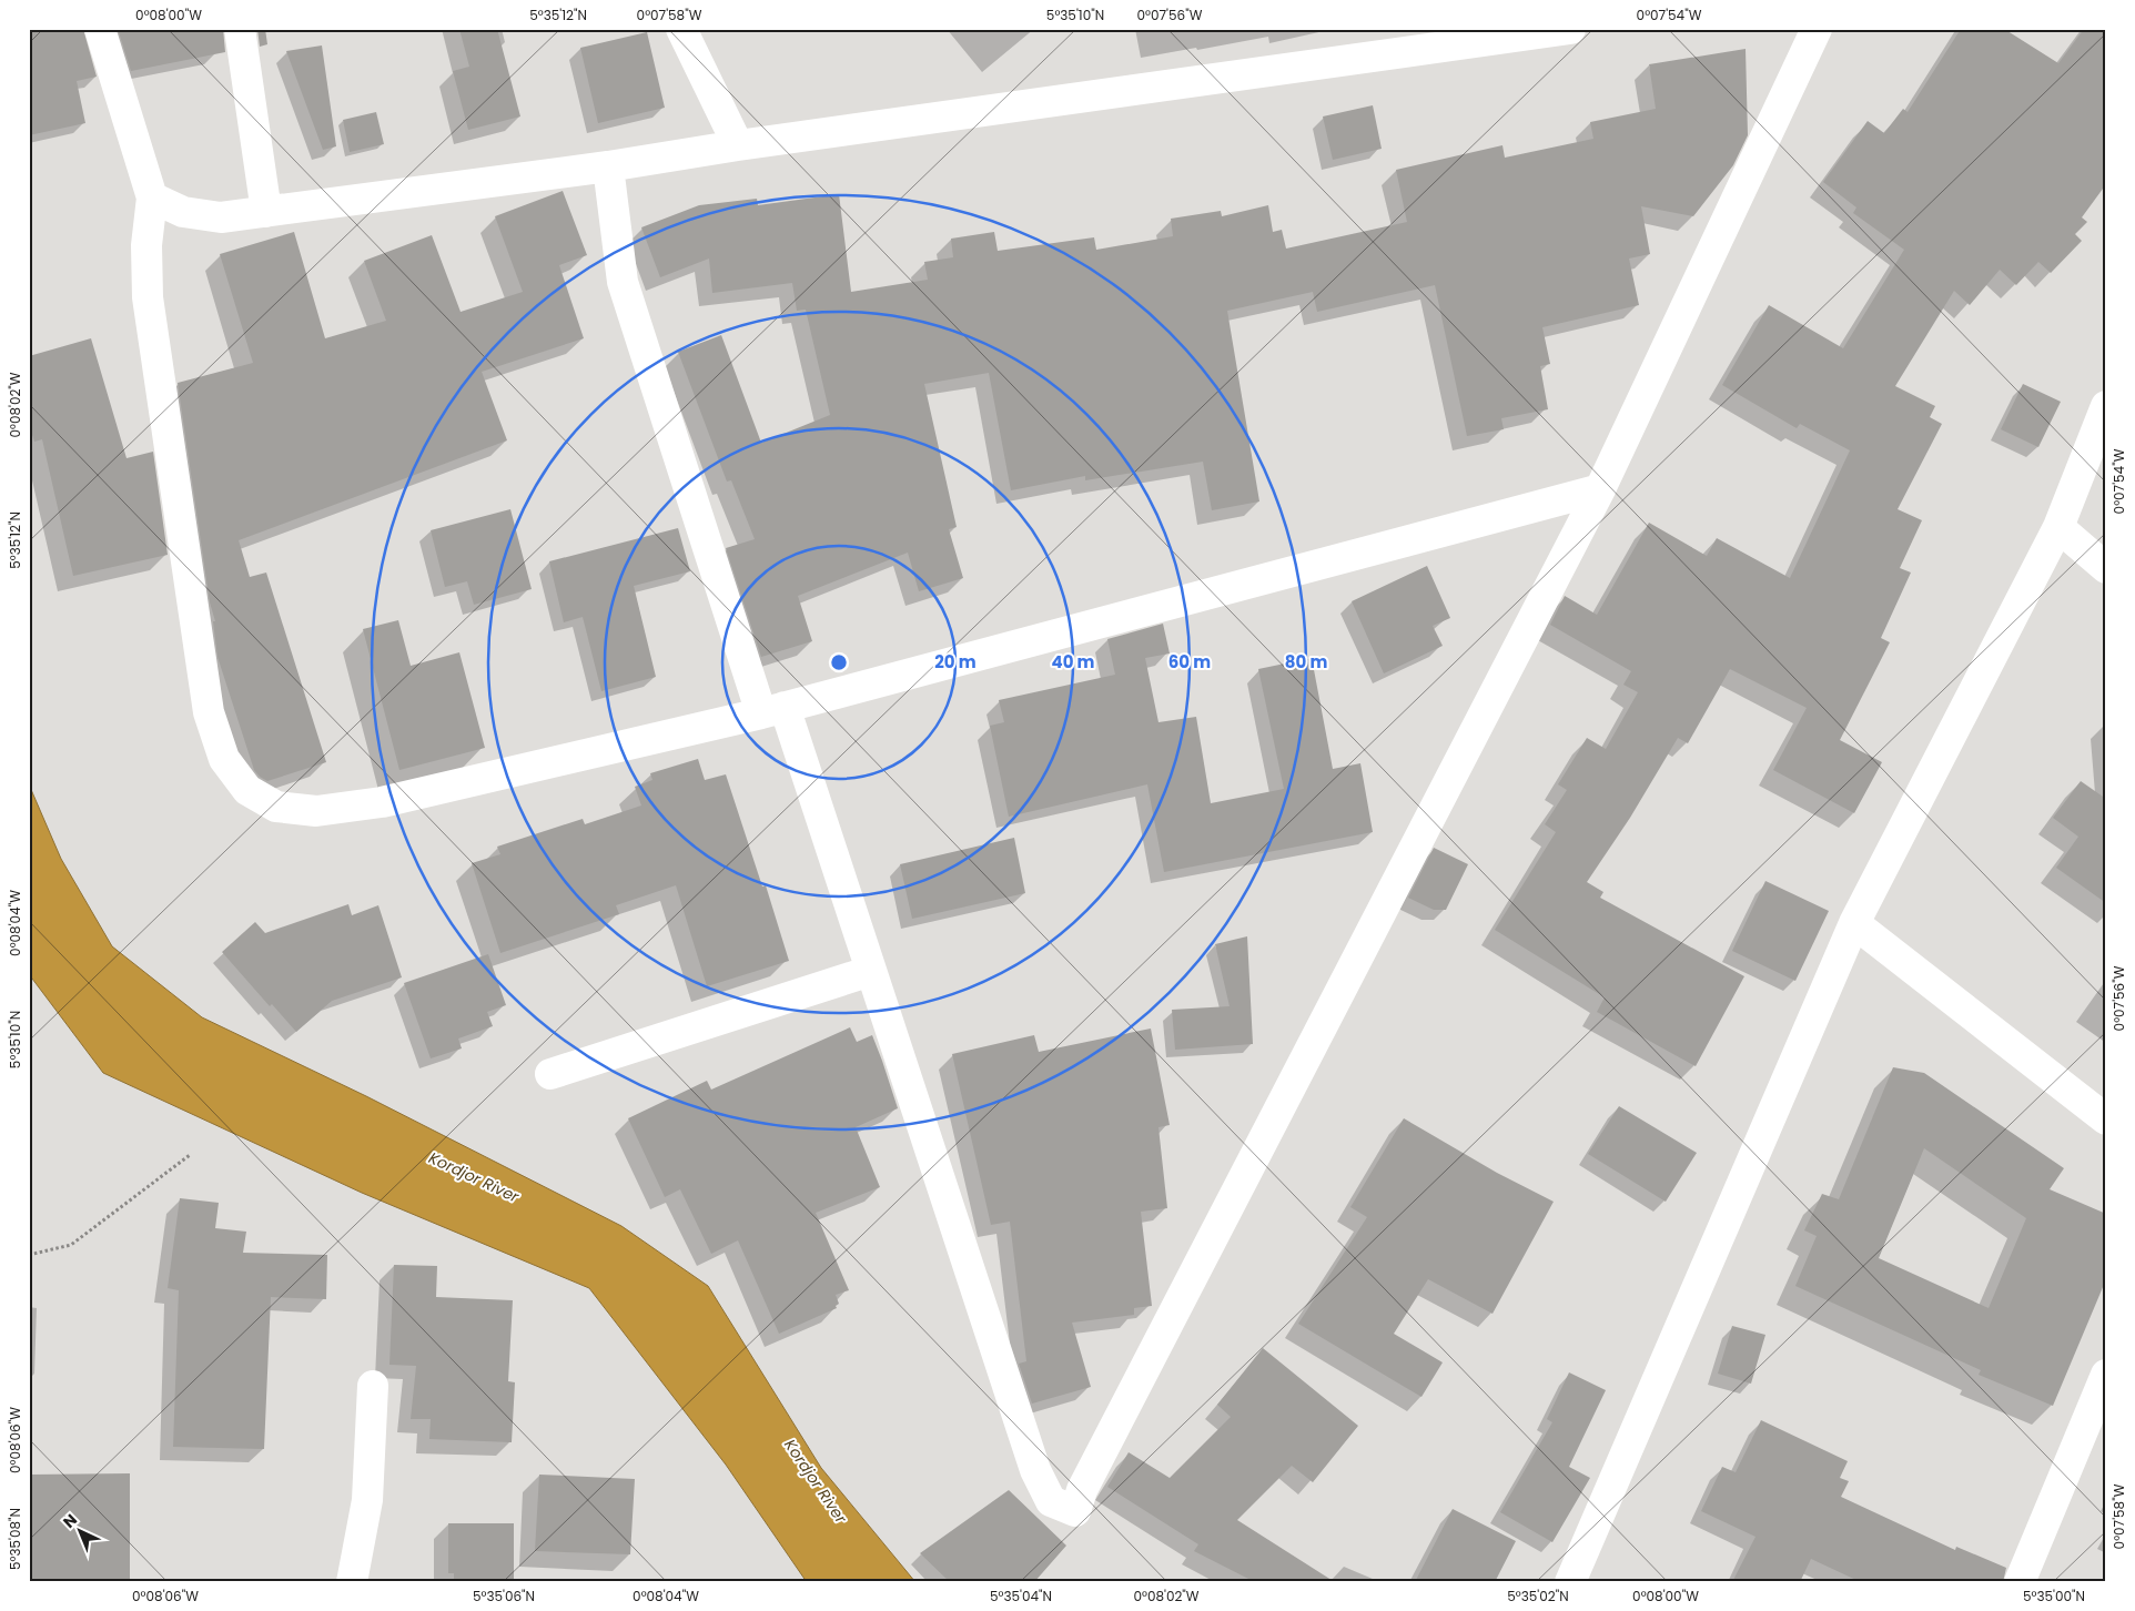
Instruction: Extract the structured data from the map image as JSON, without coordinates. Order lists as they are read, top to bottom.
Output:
{
  "water": ["Kordjor River"],
  "north": "top left",
  "coordinates": [
    "0°08'00\"W",
    "5°35'12\"N",
    "0°07'58\"W",
    "5°35'10\"N",
    "0°07'56\"W",
    "0°07'54\"W",
    "0°08'02\"W",
    "0°08'04\"W",
    "0°08'06\"W",
    "5°35'08\"N",
    "5°35'06\"N",
    "5°35'04\"N",
    "5°35'02\"N",
    "5°35'00\"N"
  ],
  "rings": [
    "20 m",
    "40 m",
    "60 m",
    "80 m"
  ]
}
